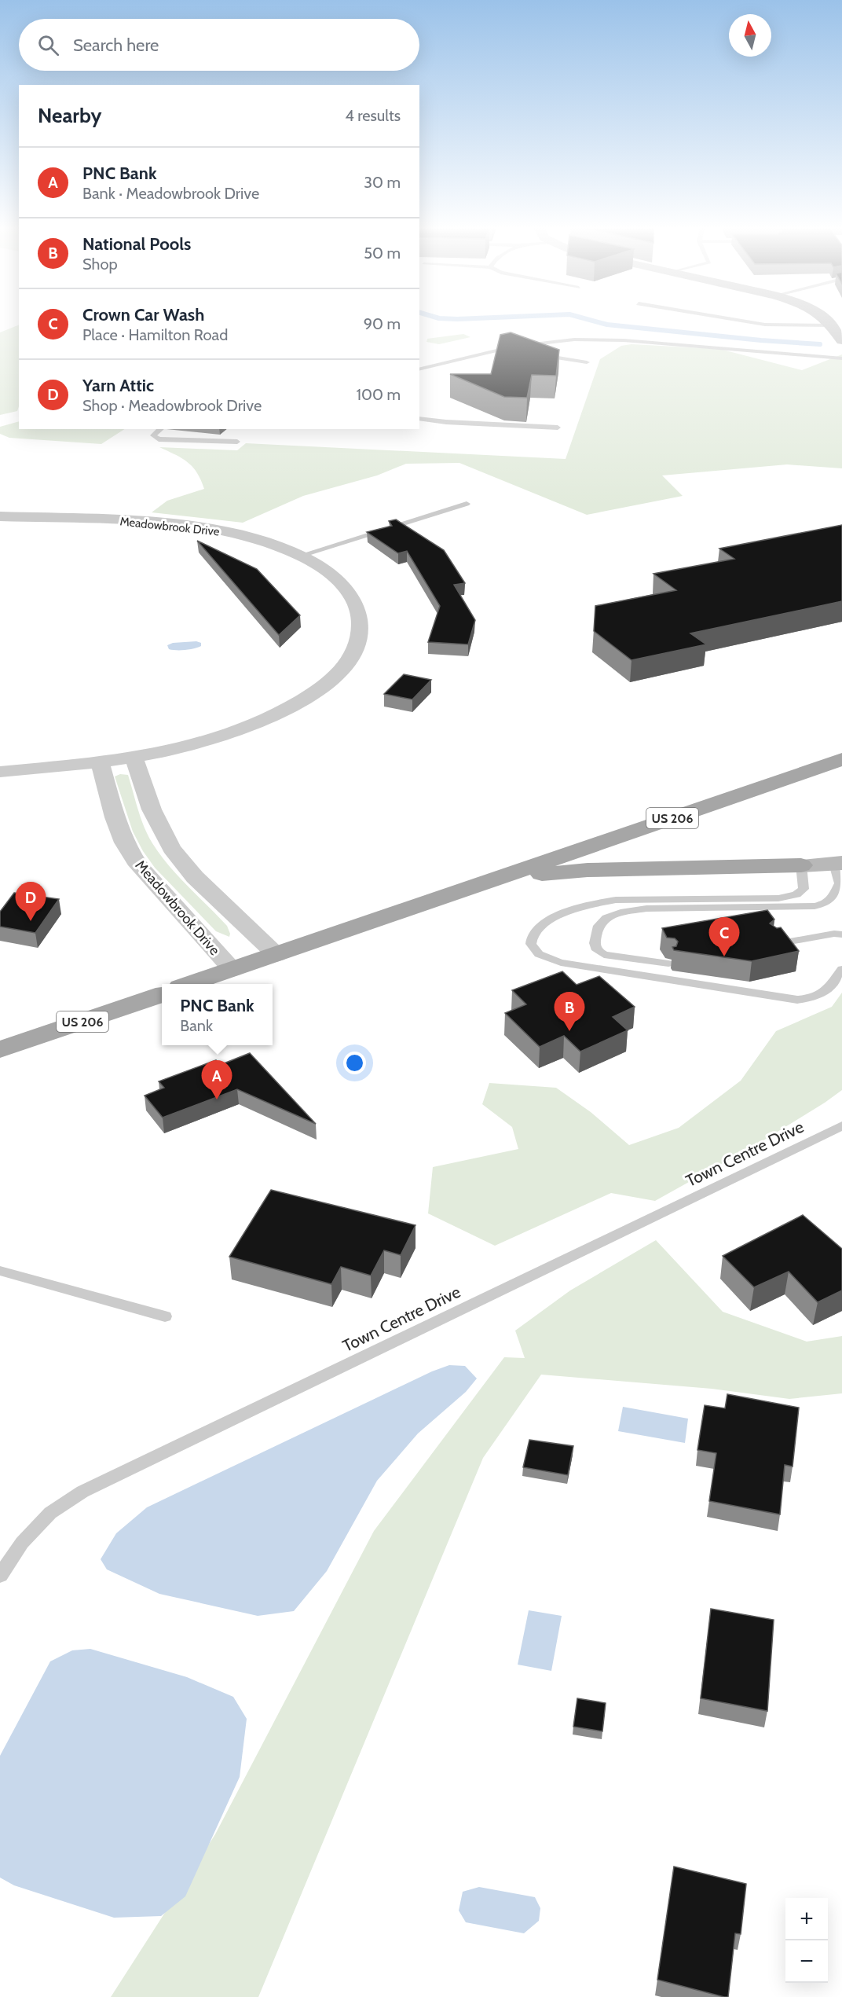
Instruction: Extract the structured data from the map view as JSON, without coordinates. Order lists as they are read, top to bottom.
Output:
{
  "streets": {
    "main road": ["US 206"],
    "street": ["Meadowbrook Drive"],
    "lane": ["Town Centre Drive"]
  },
  "crossings": [
    ["Meadowbrook Drive", "US 206"]
  ],
  "north": "top",
  "page": {
    "search": "Search here",
    "heading": ["Nearby", "4 results"],
    "list": [
      {
        "mark": "A",
        "name": "PNC Bank",
        "note": "Bank · Meadowbrook Drive",
        "value": "30 m"
      },
      {
        "mark": "B",
        "name": "National Pools",
        "note": "Shop",
        "value": "50 m"
      },
      {
        "mark": "C",
        "name": "Crown Car Wash",
        "note": "Place · Hamilton Road",
        "value": "90 m"
      },
      {
        "mark": "D",
        "name": "Yarn Attic",
        "note": "Shop · Meadowbrook Drive",
        "value": "100 m"
      }
    ],
    "pins": [
      "D",
      "C",
      "B",
      "A"
    ],
    "popup": ["PNC Bank", "Bank"],
    "map_buttons": ["+", "−"]
  }
}
